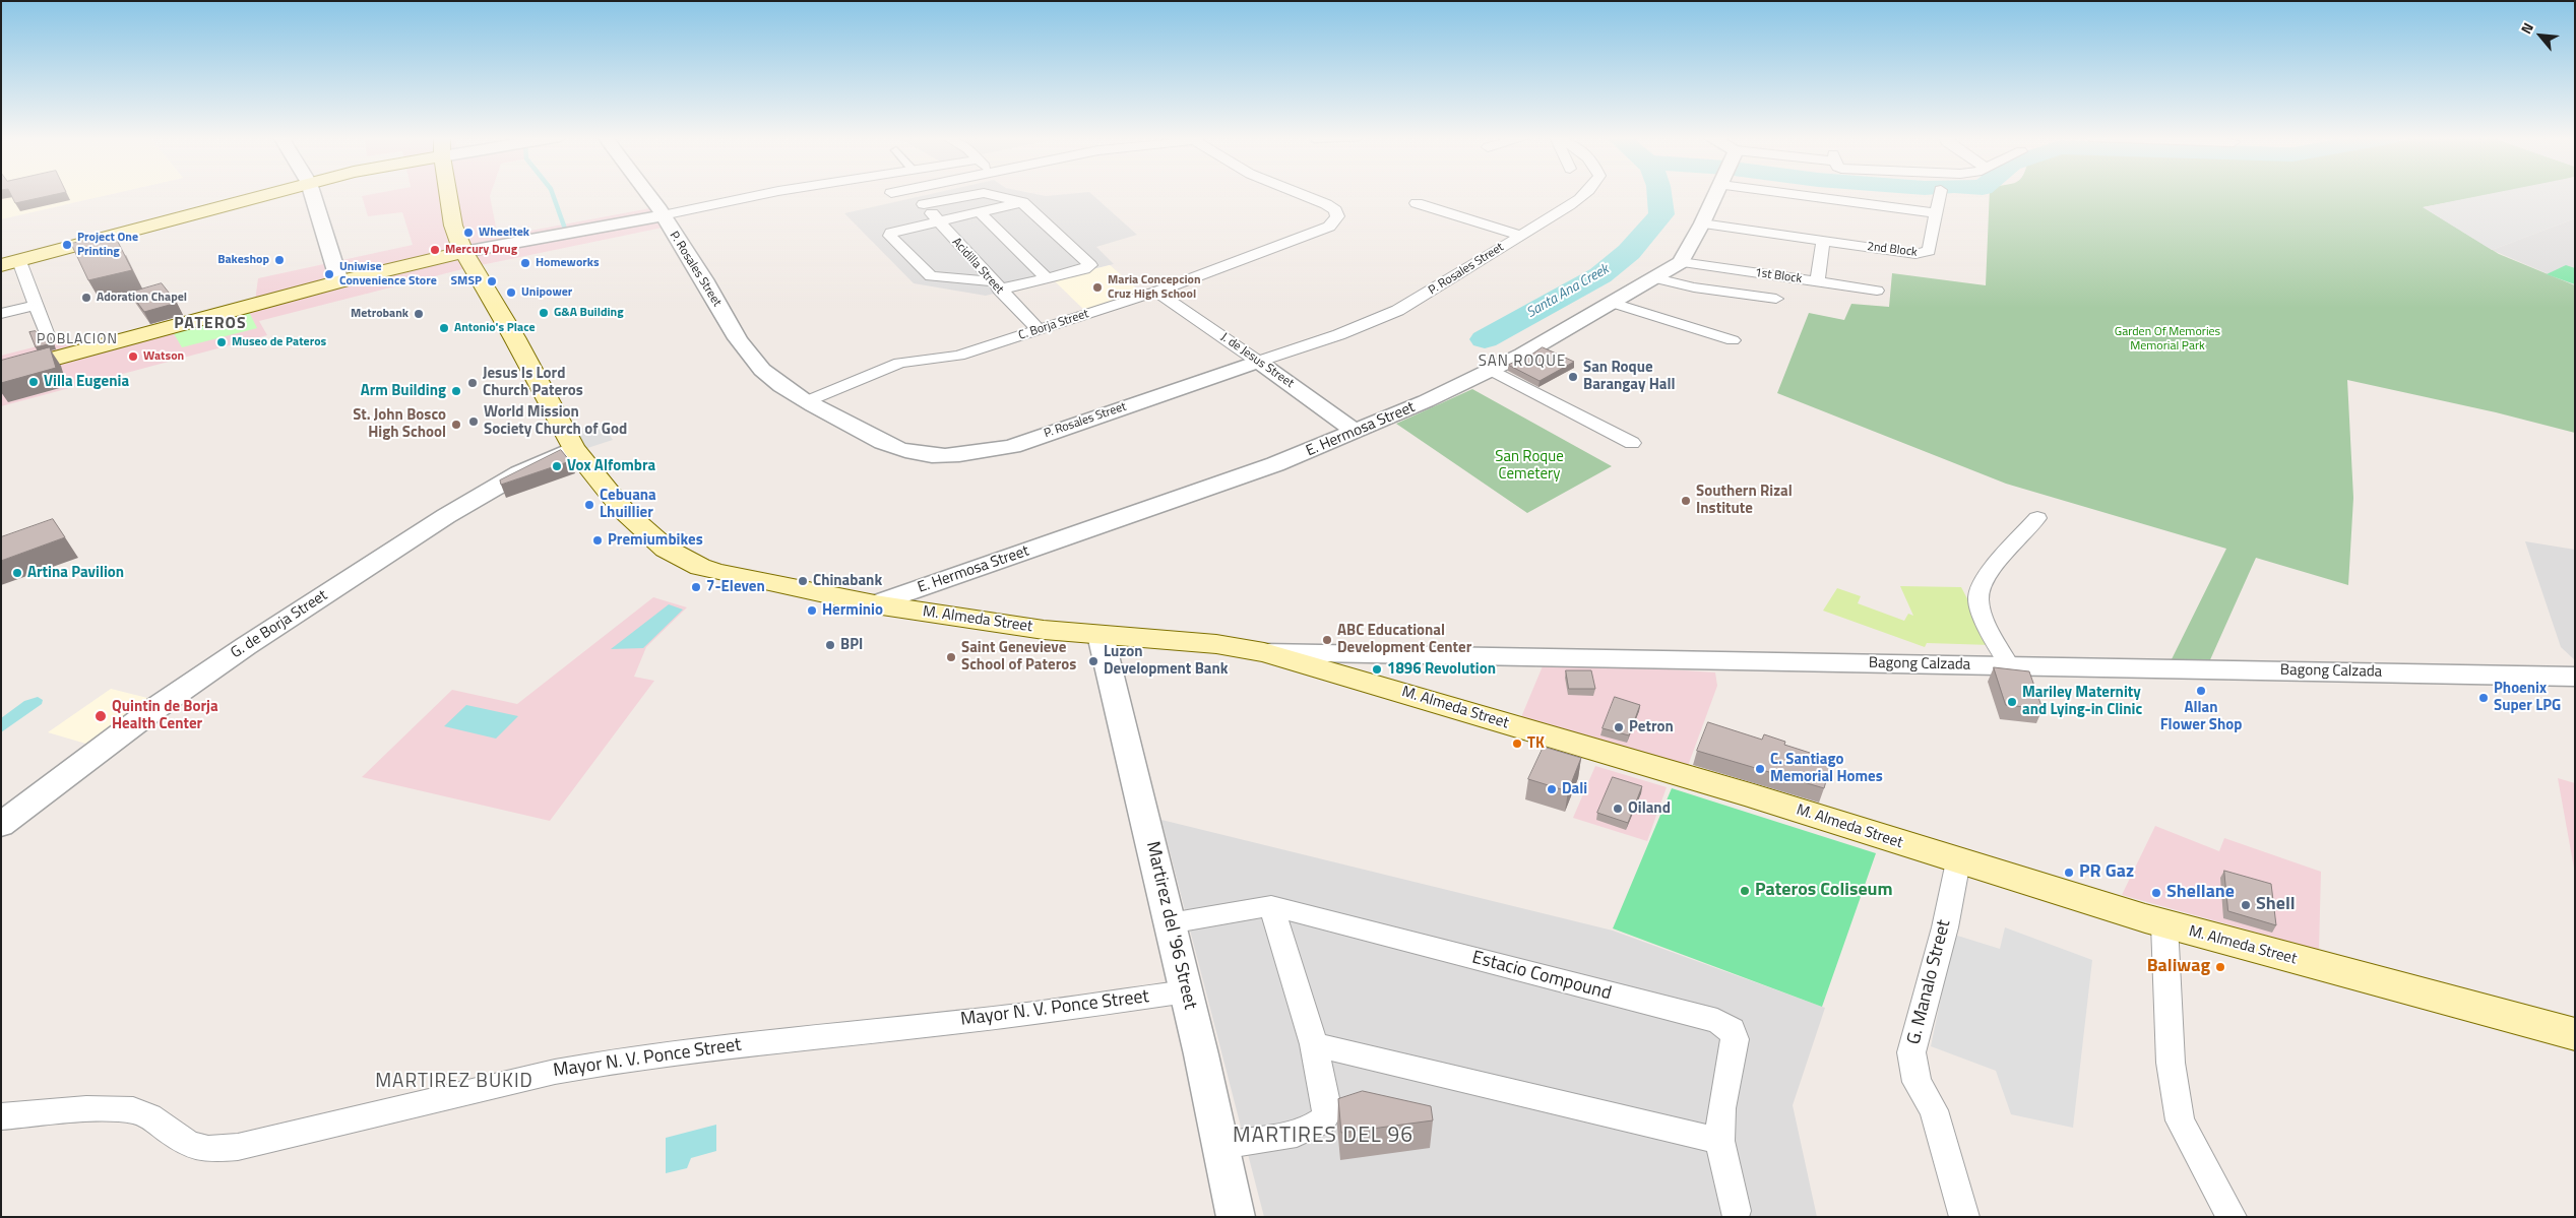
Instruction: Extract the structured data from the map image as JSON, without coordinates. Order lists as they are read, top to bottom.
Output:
{
  "streets": {
    "main road": ["M. Almeda Street"],
    "street": [
      "2nd Block",
      "Acidilla Street",
      "P. Rosales Street",
      "1st Block",
      "C. Borja Street",
      "J. de Jesus Street",
      "E. Hermosa Street",
      "G. de Borja Street",
      "Bagong Calzada",
      "Martirez del '96 Street",
      "Estacio Compound",
      "G. Manalo Street",
      "Mayor N. V. Ponce Street"
    ]
  },
  "crossings": [
    ["2nd Block", "E. Hermosa Street"],
    ["Acidilla Street", "C. Borja Street"],
    ["P. Rosales Street", "C. Borja Street"],
    ["P. Rosales Street", "J. de Jesus Street"],
    ["1st Block", "E. Hermosa Street"],
    ["C. Borja Street", "J. de Jesus Street"],
    ["J. de Jesus Street", "E. Hermosa Street"],
    ["E. Hermosa Street", "M. Almeda Street"],
    ["M. Almeda Street", "G. de Borja Street"],
    ["M. Almeda Street", "Bagong Calzada"],
    ["M. Almeda Street", "Martirez del '96 Street"],
    ["M. Almeda Street", "G. Manalo Street"],
    ["Martirez del '96 Street", "Estacio Compound"],
    ["Martirez del '96 Street", "Mayor N. V. Ponce Street"]
  ],
  "districts": [
    "PATEROS",
    "POBLACION",
    "SAN ROQUE",
    "MARTIREZ BUKID",
    "MARTIRES DEL 96"
  ],
  "water": ["Santa Ana Creek"],
  "parks": ["Garden Of Memories Memorial Park", "San Roque Cemetery"],
  "places": [
    "Wheeltek",
    "Project One Printing",
    "Mercury Drug",
    "Bakeshop",
    "Homeworks",
    "Uniwise Convenience Store",
    "SMSP",
    "Maria Concepcion Cruz High School",
    "Unipower",
    "Adoration Chapel",
    "G&A Building",
    "Metrobank",
    "Antonio's Place",
    "Museo de Pateros",
    "Watson",
    "San Roque Barangay Hall",
    "Villa Eugenia",
    "Jesus Is Lord Church Pateros",
    "Arm Building",
    "World Mission Society Church of God",
    "St. John Bosco High School",
    "Vox Alfombra",
    "Southern Rizal Institute",
    "Cebuana Lhuillier",
    "Premiumbikes",
    "Artina Pavilion",
    "Chinabank",
    "7-Eleven",
    "Herminio",
    "ABC Educational Development Center",
    "BPI",
    "Saint Genevieve School of Pateros",
    "Luzon Development Bank",
    "1896 Revolution",
    "Allan Flower Shop",
    "Phoenix Super LPG",
    "Mariley Maternity and Lying-in Clinic",
    "Quintin de Borja Health Center",
    "Petron",
    "TK",
    "C. Santiago Memorial Homes",
    "Dali",
    "Oiland",
    "PR Gaz",
    "Pateros Coliseum",
    "Shellane",
    "Shell",
    "Baliwag"
  ],
  "north": "top left"
}
